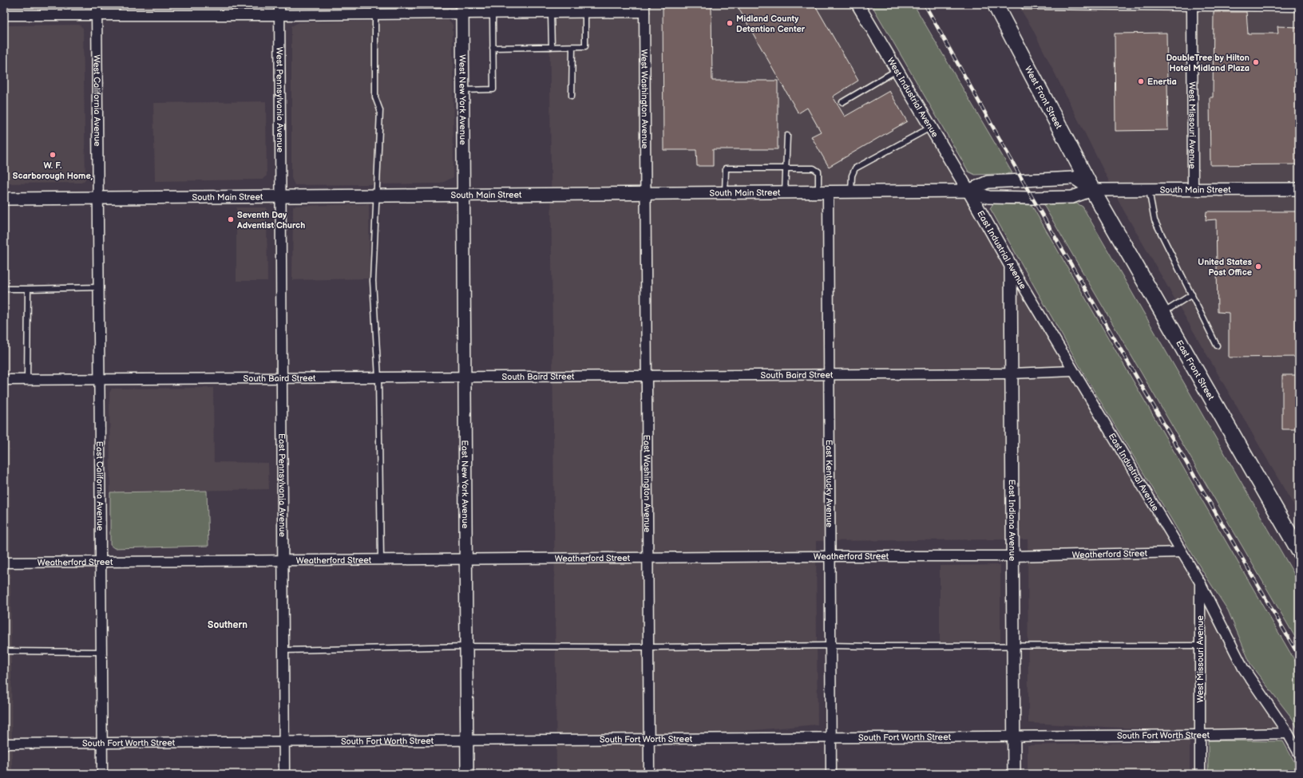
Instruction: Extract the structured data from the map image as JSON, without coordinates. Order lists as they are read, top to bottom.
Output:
{
  "streets": {
    "main road": ["West Front Street", "East Front Street"],
    "street": [
      "West Industrial Avenue",
      "West Washington Avenue",
      "West Pennsylvania Avenue",
      "West New York Avenue",
      "West California Avenue",
      "West Missouri Avenue",
      "South Main Street",
      "East Industrial Avenue",
      "South Baird Street",
      "East Washington Avenue",
      "East Kentucky Avenue",
      "East New York Avenue",
      "East Pennsylvania Avenue",
      "East California Avenue",
      "East Indiana Avenue",
      "Weatherford Street",
      "South Fort Worth Street"
    ]
  },
  "crossings": [
    ["West Industrial Avenue", "South Main Street"],
    ["West Industrial Avenue", "East Industrial Avenue"],
    ["West Front Street", "South Main Street"],
    ["West Front Street", "East Front Street"],
    ["West Washington Avenue", "South Main Street"],
    ["West Washington Avenue", "East Washington Avenue"],
    ["West Pennsylvania Avenue", "South Main Street"],
    ["West Pennsylvania Avenue", "East Pennsylvania Avenue"],
    ["West New York Avenue", "South Main Street"],
    ["West New York Avenue", "East New York Avenue"],
    ["West California Avenue", "South Main Street"],
    ["West California Avenue", "East California Avenue"],
    ["West Missouri Avenue", "South Main Street"],
    ["West Missouri Avenue", "East Industrial Avenue"],
    ["West Missouri Avenue", "South Fort Worth Street"],
    ["South Main Street", "East Industrial Avenue"],
    ["South Main Street", "East Front Street"],
    ["South Main Street", "East Washington Avenue"],
    ["South Main Street", "East Kentucky Avenue"],
    ["South Main Street", "East New York Avenue"],
    ["South Main Street", "East Pennsylvania Avenue"],
    ["South Main Street", "East California Avenue"],
    ["East Industrial Avenue", "South Baird Street"],
    ["East Industrial Avenue", "East Indiana Avenue"],
    ["East Industrial Avenue", "Weatherford Street"],
    ["East Industrial Avenue", "South Fort Worth Street"],
    ["South Baird Street", "East Washington Avenue"],
    ["South Baird Street", "East Kentucky Avenue"],
    ["South Baird Street", "East New York Avenue"],
    ["South Baird Street", "East Pennsylvania Avenue"],
    ["South Baird Street", "East California Avenue"],
    ["South Baird Street", "East Indiana Avenue"],
    ["East Washington Avenue", "Weatherford Street"],
    ["East Washington Avenue", "South Fort Worth Street"],
    ["East Kentucky Avenue", "Weatherford Street"],
    ["East Kentucky Avenue", "South Fort Worth Street"],
    ["East New York Avenue", "Weatherford Street"],
    ["East New York Avenue", "South Fort Worth Street"],
    ["East Pennsylvania Avenue", "Weatherford Street"],
    ["East Pennsylvania Avenue", "South Fort Worth Street"],
    ["East California Avenue", "Weatherford Street"],
    ["East California Avenue", "South Fort Worth Street"],
    ["East Indiana Avenue", "Weatherford Street"],
    ["East Indiana Avenue", "South Fort Worth Street"]
  ],
  "districts": ["Southern"],
  "places": [
    "Midland County Detention Center",
    "DoubleTree by Hilton Hotel Midland Plaza",
    "Enertia",
    "W. F. Scarborough Home,",
    "Seventh Day Adventist Church",
    "United States Post Office"
  ]
}
